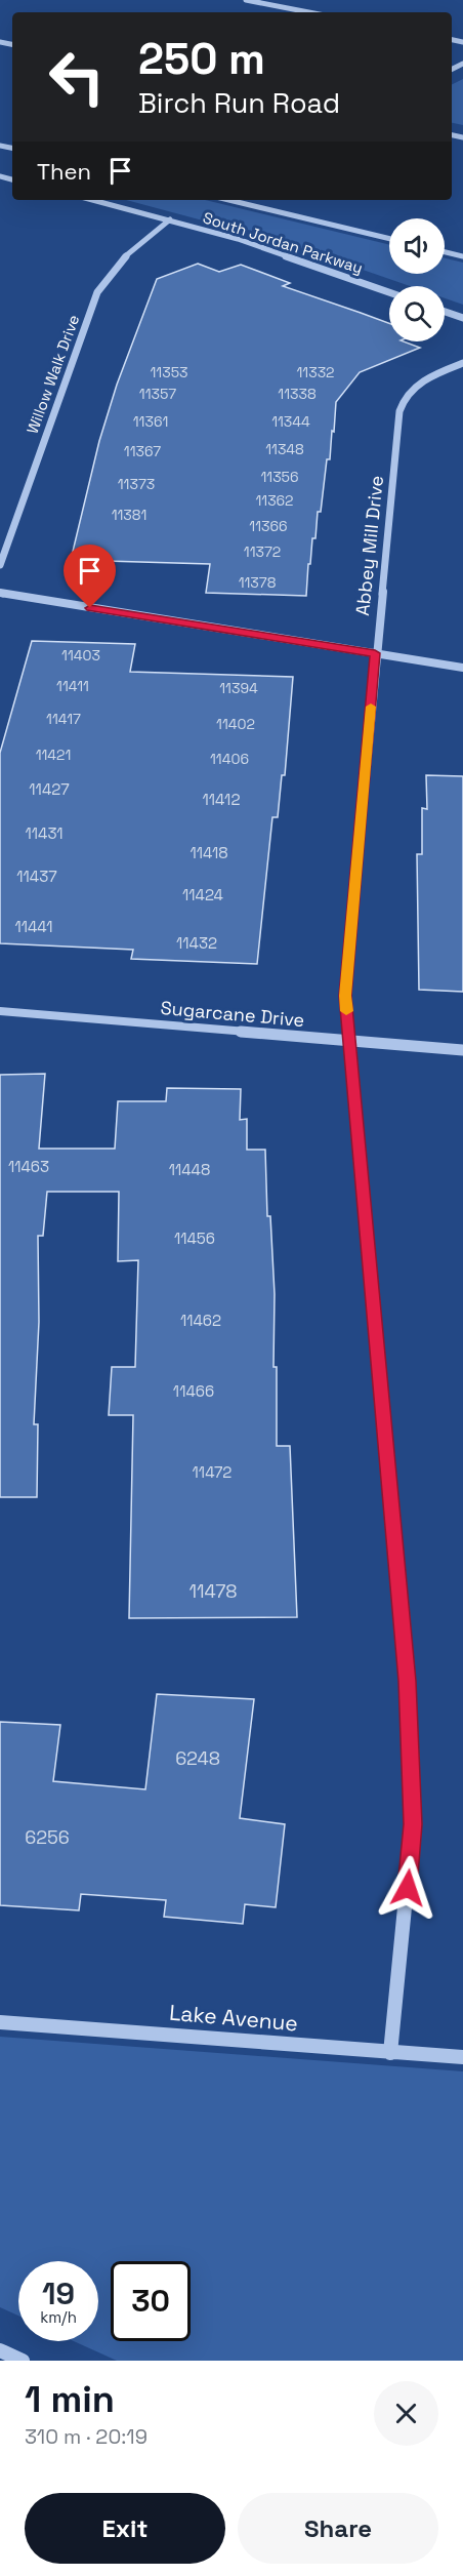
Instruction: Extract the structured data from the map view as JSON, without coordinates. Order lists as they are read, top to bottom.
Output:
{
  "streets": {
    "street": [
      "South Jordan Parkway",
      "Willow Walk Drive",
      "Abbey Mill Drive",
      "Sugarcane Drive",
      "Lake Avenue"
    ]
  },
  "crossings": [
    ["South Jordan Parkway", "Willow Walk Drive"],
    ["Abbey Mill Drive", "Sugarcane Drive"],
    ["Abbey Mill Drive", "Lake Avenue"]
  ],
  "house_numbers": [
    "11353",
    "11332",
    "11357",
    "11338",
    "11361",
    "11344",
    "11348",
    "11367",
    "11356",
    "11373",
    "11362",
    "11381",
    "11366",
    "11372",
    "11378",
    "11403",
    "11411",
    "11394",
    "11417",
    "11402",
    "11421",
    "11406",
    "11427",
    "11412",
    "11431",
    "11418",
    "11437",
    "11424",
    "11441",
    "11432",
    "11463",
    "11448",
    "11456",
    "11462",
    "11466",
    "11472",
    "11478",
    "6248",
    "6256"
  ],
  "page": {
    "turn": ["250 m", "Birch Run Road"],
    "then": "Then",
    "speed": "19 km/h",
    "limit": "30",
    "heading": ["1 min", "310 m · 20:19"],
    "buttons": ["Exit", "Share"]
  }
}
